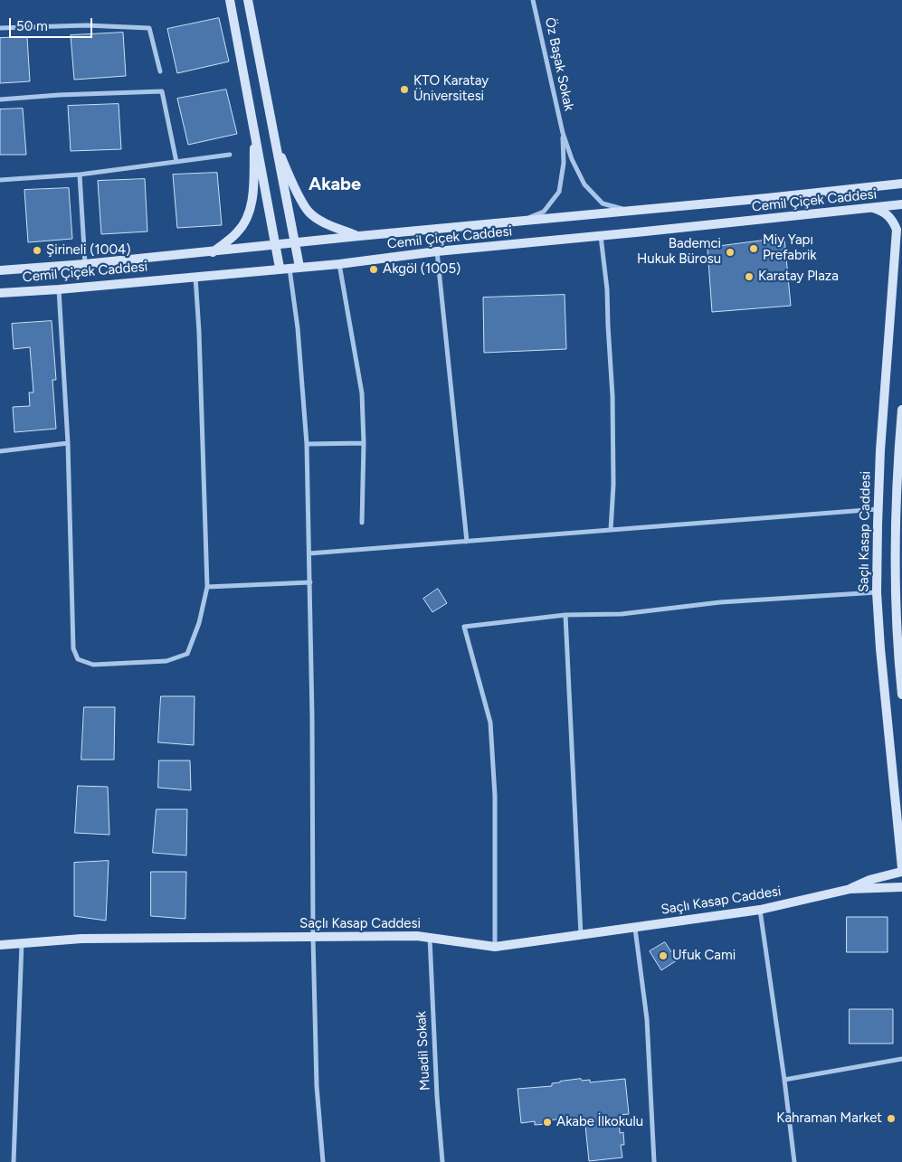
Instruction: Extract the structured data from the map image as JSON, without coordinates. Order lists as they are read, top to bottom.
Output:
{
  "streets": {
    "street": [
      "Öz Başak Sokak",
      "Cemil Çiçek Caddesi",
      "Saçlı Kasap Caddesi",
      "Muadil Sokak"
    ]
  },
  "crossings": [
    ["Saçlı Kasap Caddesi", "Muadil Sokak"]
  ],
  "districts": ["Akabe"],
  "places": [
    "KTO Karatay Üniversitesi",
    "Miy Yapı Prefabrik",
    "Şirineli (1004)",
    "Bademci Hukuk Bürosu",
    "Akgöl (1005)",
    "Karatay Plaza",
    "Ufuk Cami",
    "Kahraman Market",
    "Akabe İlkokulu"
  ],
  "scale_bar": "50 m"
}
